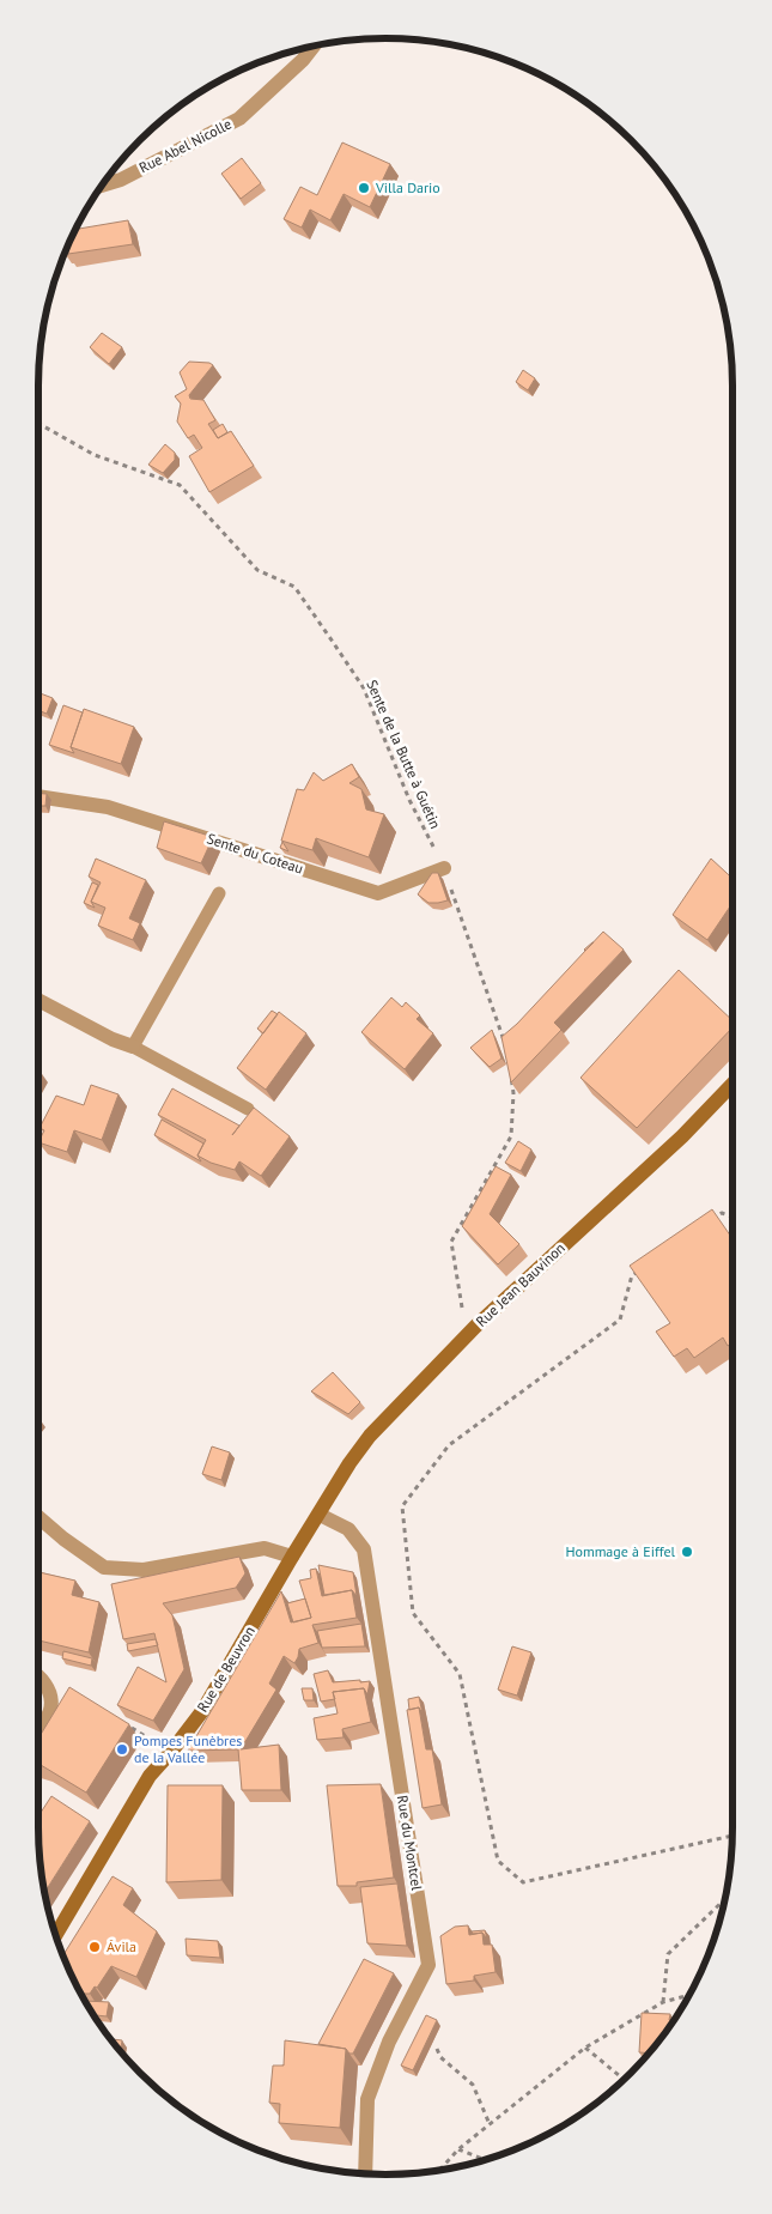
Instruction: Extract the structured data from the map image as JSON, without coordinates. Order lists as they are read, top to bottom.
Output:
{
  "streets": {
    "main road": ["Rue Jean Bauvinon", "Rue de Beuvron"],
    "street": ["Rue Abel Nicolle", "Sente du Coteau", "Rue du Montcel"],
    "path": ["Sente de la Butte à Guétin"]
  },
  "crossings": [
    ["Sente de la Butte à Guétin", "Sente du Coteau"],
    ["Rue Jean Bauvinon", "Rue de Beuvron"],
    ["Rue Jean Bauvinon", "Rue du Montcel"],
    ["Rue de Beuvron", "Rue du Montcel"]
  ],
  "places": [
    "Villa Dario",
    "Hommage à Eiffel",
    "Pompes Funèbres de la Vallée",
    "Ávila"
  ]
}
